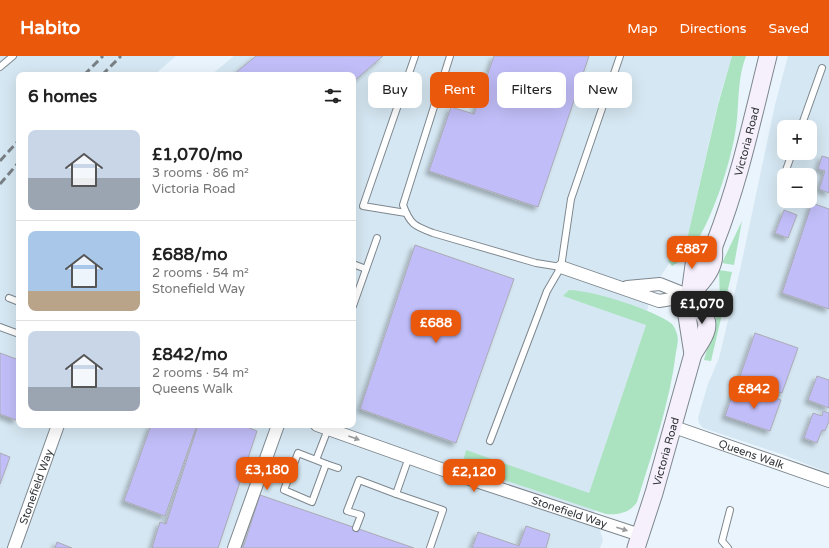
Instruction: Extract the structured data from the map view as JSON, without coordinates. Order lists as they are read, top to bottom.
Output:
{
  "streets": {
    "street": ["Victoria Road", "Queens Walk", "Stonefield Way"]
  },
  "crossings": [
    ["Victoria Road", "Queens Walk"],
    ["Victoria Road", "Stonefield Way"]
  ],
  "one_way": ["Stonefield Way"],
  "page": {
    "header": "Habito",
    "nav": ["Map", "Directions", "Saved"],
    "chip": [
      "Buy",
      "Rent",
      "Filters",
      "New"
    ],
    "heading": "6 homes",
    "map_buttons": ["+", "−"],
    "list": [
      {
        "name": "£1,070/mo",
        "note": "3 rooms · 86 m² · Victoria Road"
      },
      {
        "name": "£688/mo",
        "note": "2 rooms · 54 m² · Stonefield Way"
      },
      {
        "name": "£842/mo",
        "note": "2 rooms · 54 m² · Queens Walk"
      }
    ],
    "price": [
      "£887",
      "£1,070",
      "£688",
      "£842",
      "£3,180",
      "£2,120"
    ]
  }
}
